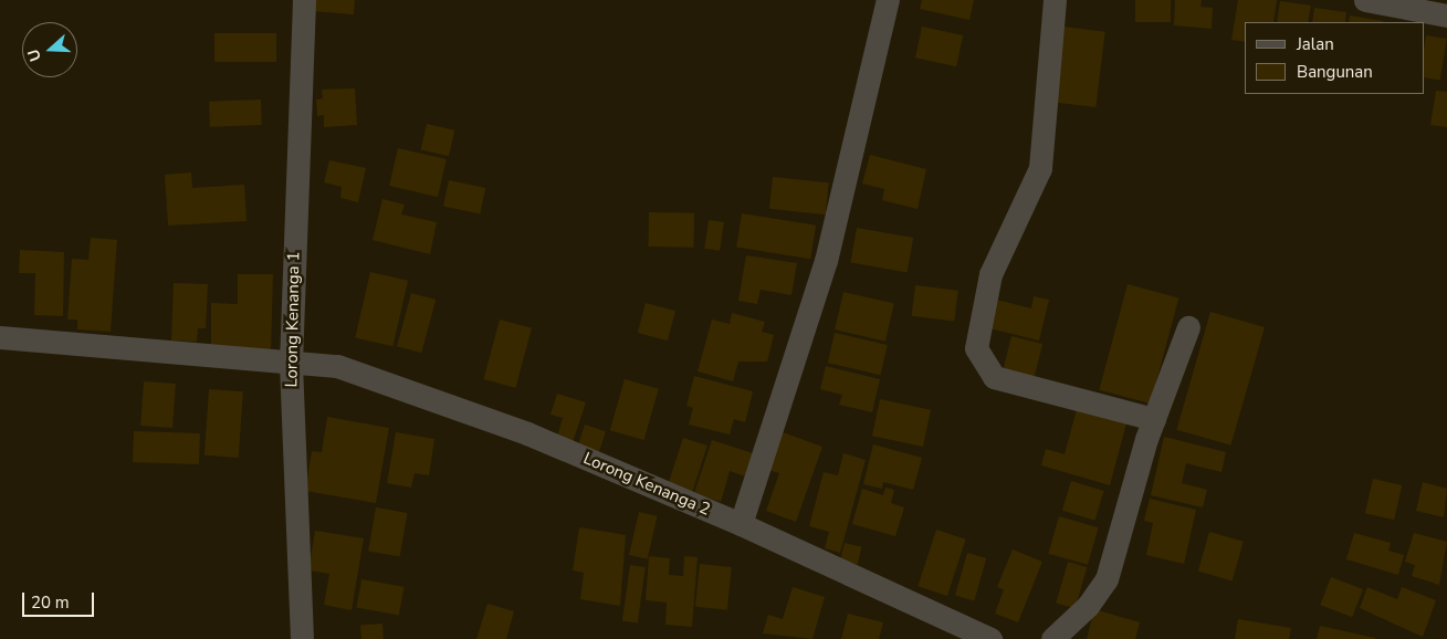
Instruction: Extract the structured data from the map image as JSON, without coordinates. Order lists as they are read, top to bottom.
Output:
{
  "streets": {
    "street": ["Lorong Kenanga 1", "Lorong Kenanga 2"]
  },
  "crossings": [
    ["Lorong Kenanga 1", "Lorong Kenanga 2"]
  ],
  "legend": ["Jalan", "Bangunan"],
  "scale_bar": "20 m",
  "north": "left"
}
